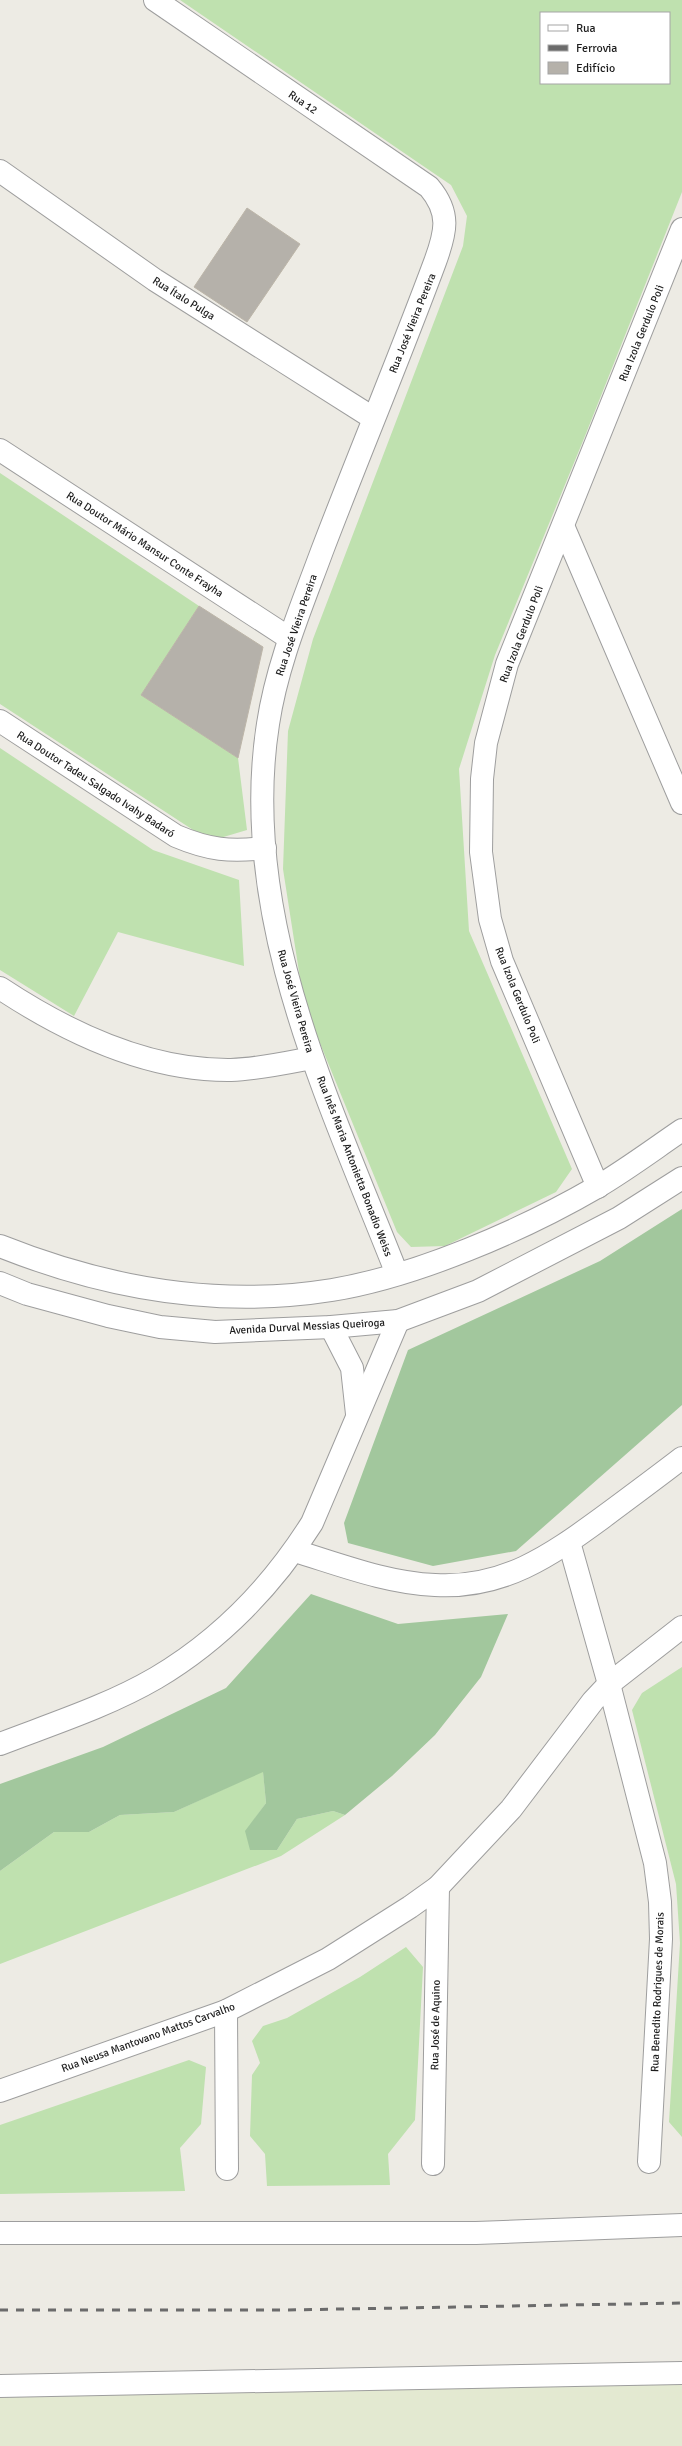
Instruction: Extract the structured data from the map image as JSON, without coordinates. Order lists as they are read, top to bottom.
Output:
{
  "streets": {
    "street": [
      "Rua 12",
      "Rua Ítalo Pulga",
      "Rua José Vieira Pereira",
      "Rua Izola Gerdulo Poli",
      "Rua Doutor Mário Mansur Conte Frayha",
      "Rua Doutor Tadeu Salgado Ivahy Badaró",
      "Rua Inês Maria Antonietta Bonadio Weiss",
      "Avenida Durval Messias Queiroga",
      "Rua Benedito Rodrigues de Morais",
      "Rua José de Aquino",
      "Rua Neusa Mantovano Mattos Carvalho"
    ]
  },
  "crossings": [
    ["Rua 12", "Rua José Vieira Pereira"],
    ["Rua Ítalo Pulga", "Rua José Vieira Pereira"],
    ["Rua José Vieira Pereira", "Rua Doutor Mário Mansur Conte Frayha"],
    ["Rua José Vieira Pereira", "Rua Doutor Tadeu Salgado Ivahy Badaró"],
    ["Rua José Vieira Pereira", "Rua Inês Maria Antonietta Bonadio Weiss"],
    ["Rua Benedito Rodrigues de Morais", "Rua Neusa Mantovano Mattos Carvalho"],
    ["Rua José de Aquino", "Rua Neusa Mantovano Mattos Carvalho"]
  ],
  "legend": ["Rua", "Ferrovia", "Edifício"]
}
